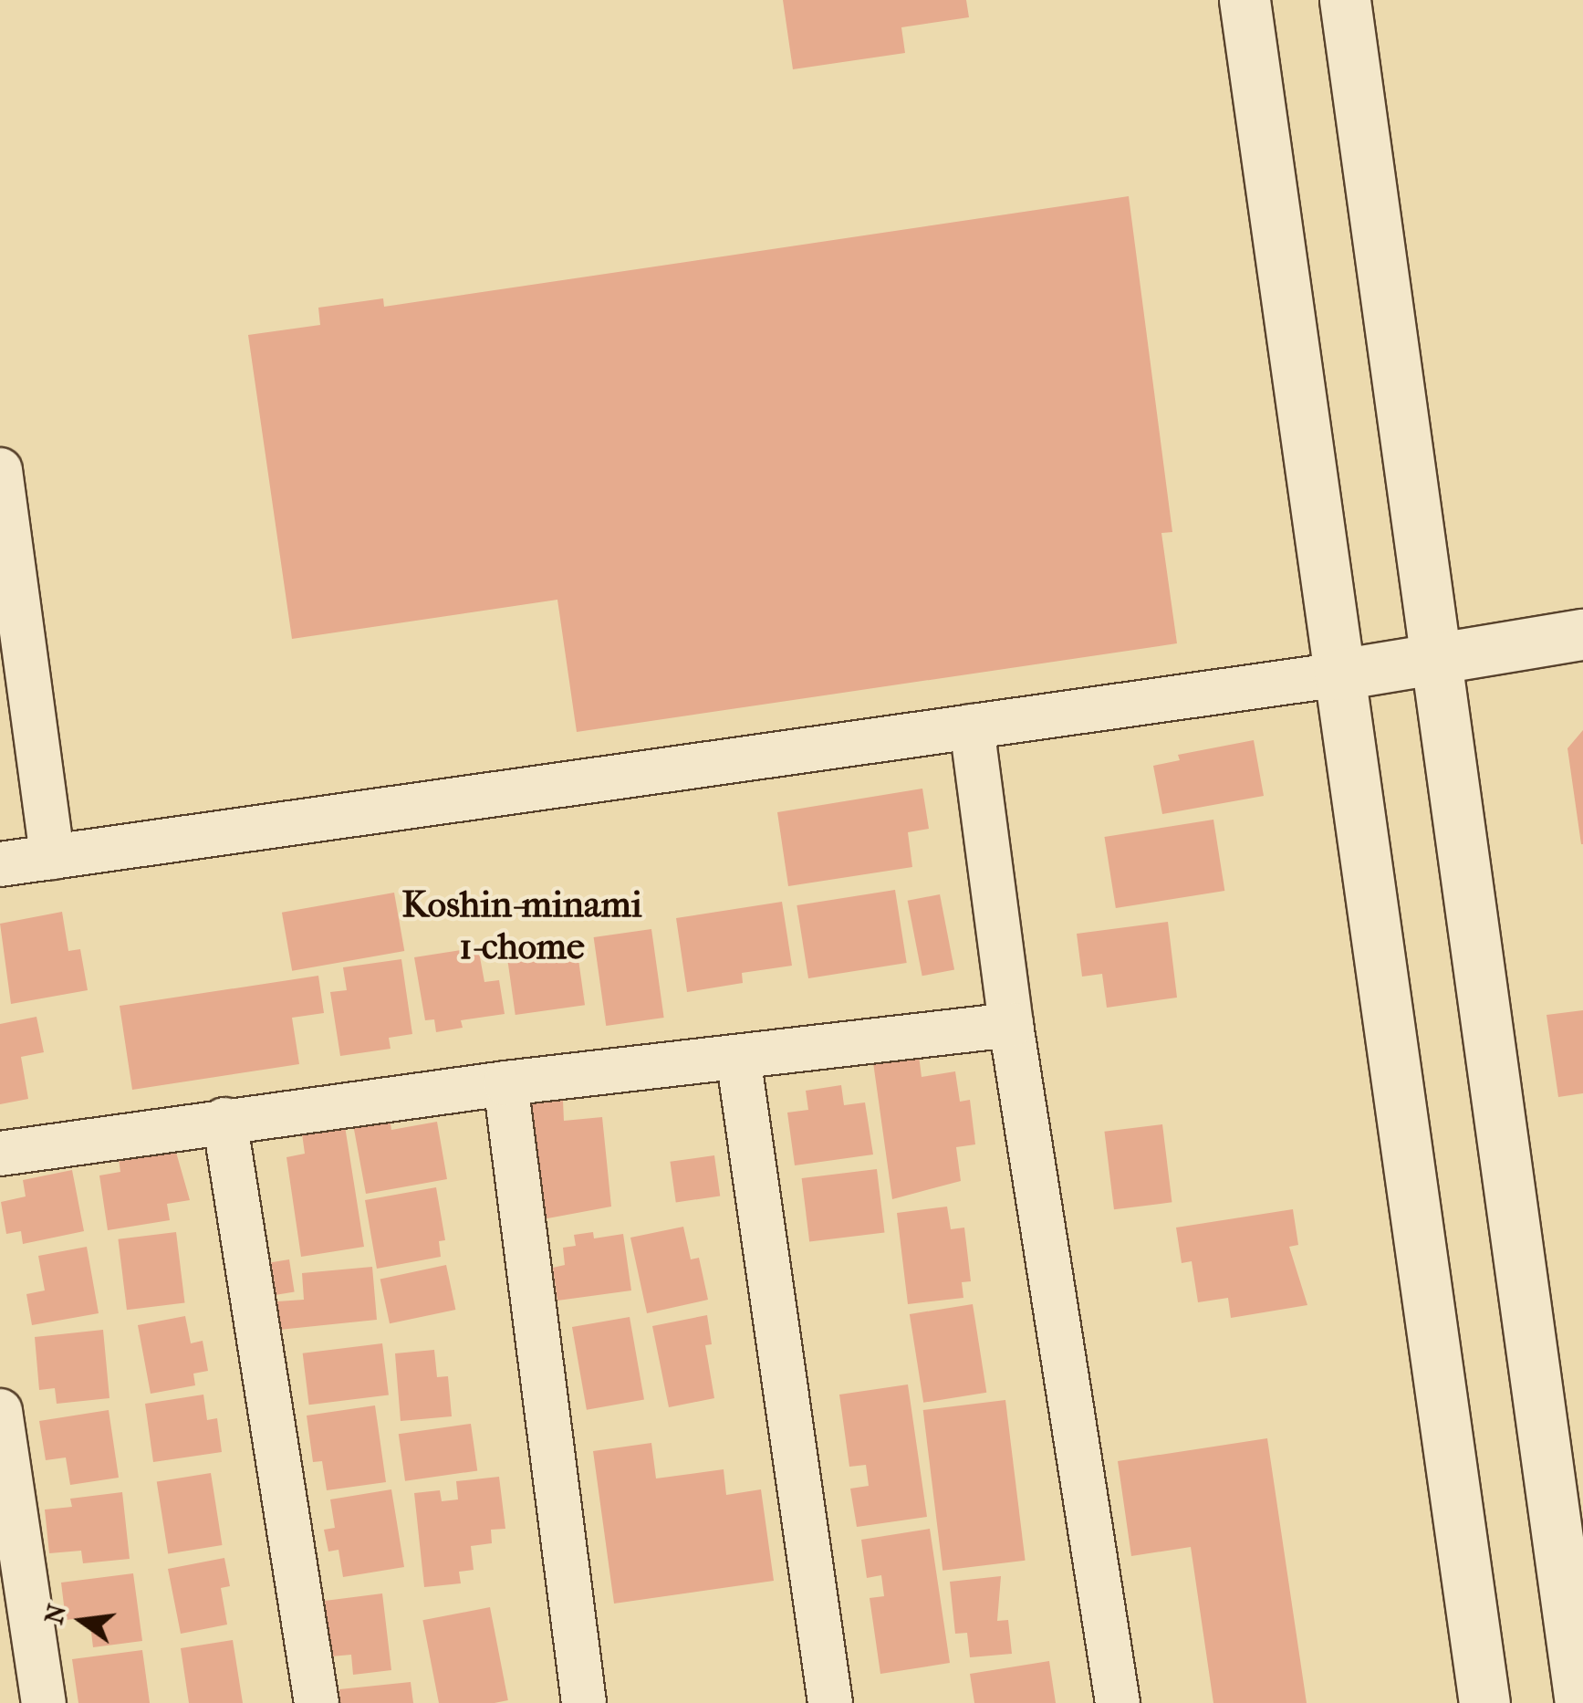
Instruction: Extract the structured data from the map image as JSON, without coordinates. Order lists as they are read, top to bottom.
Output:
{
  "districts": ["Koshin-minami 1-chome"],
  "north": "left"
}
